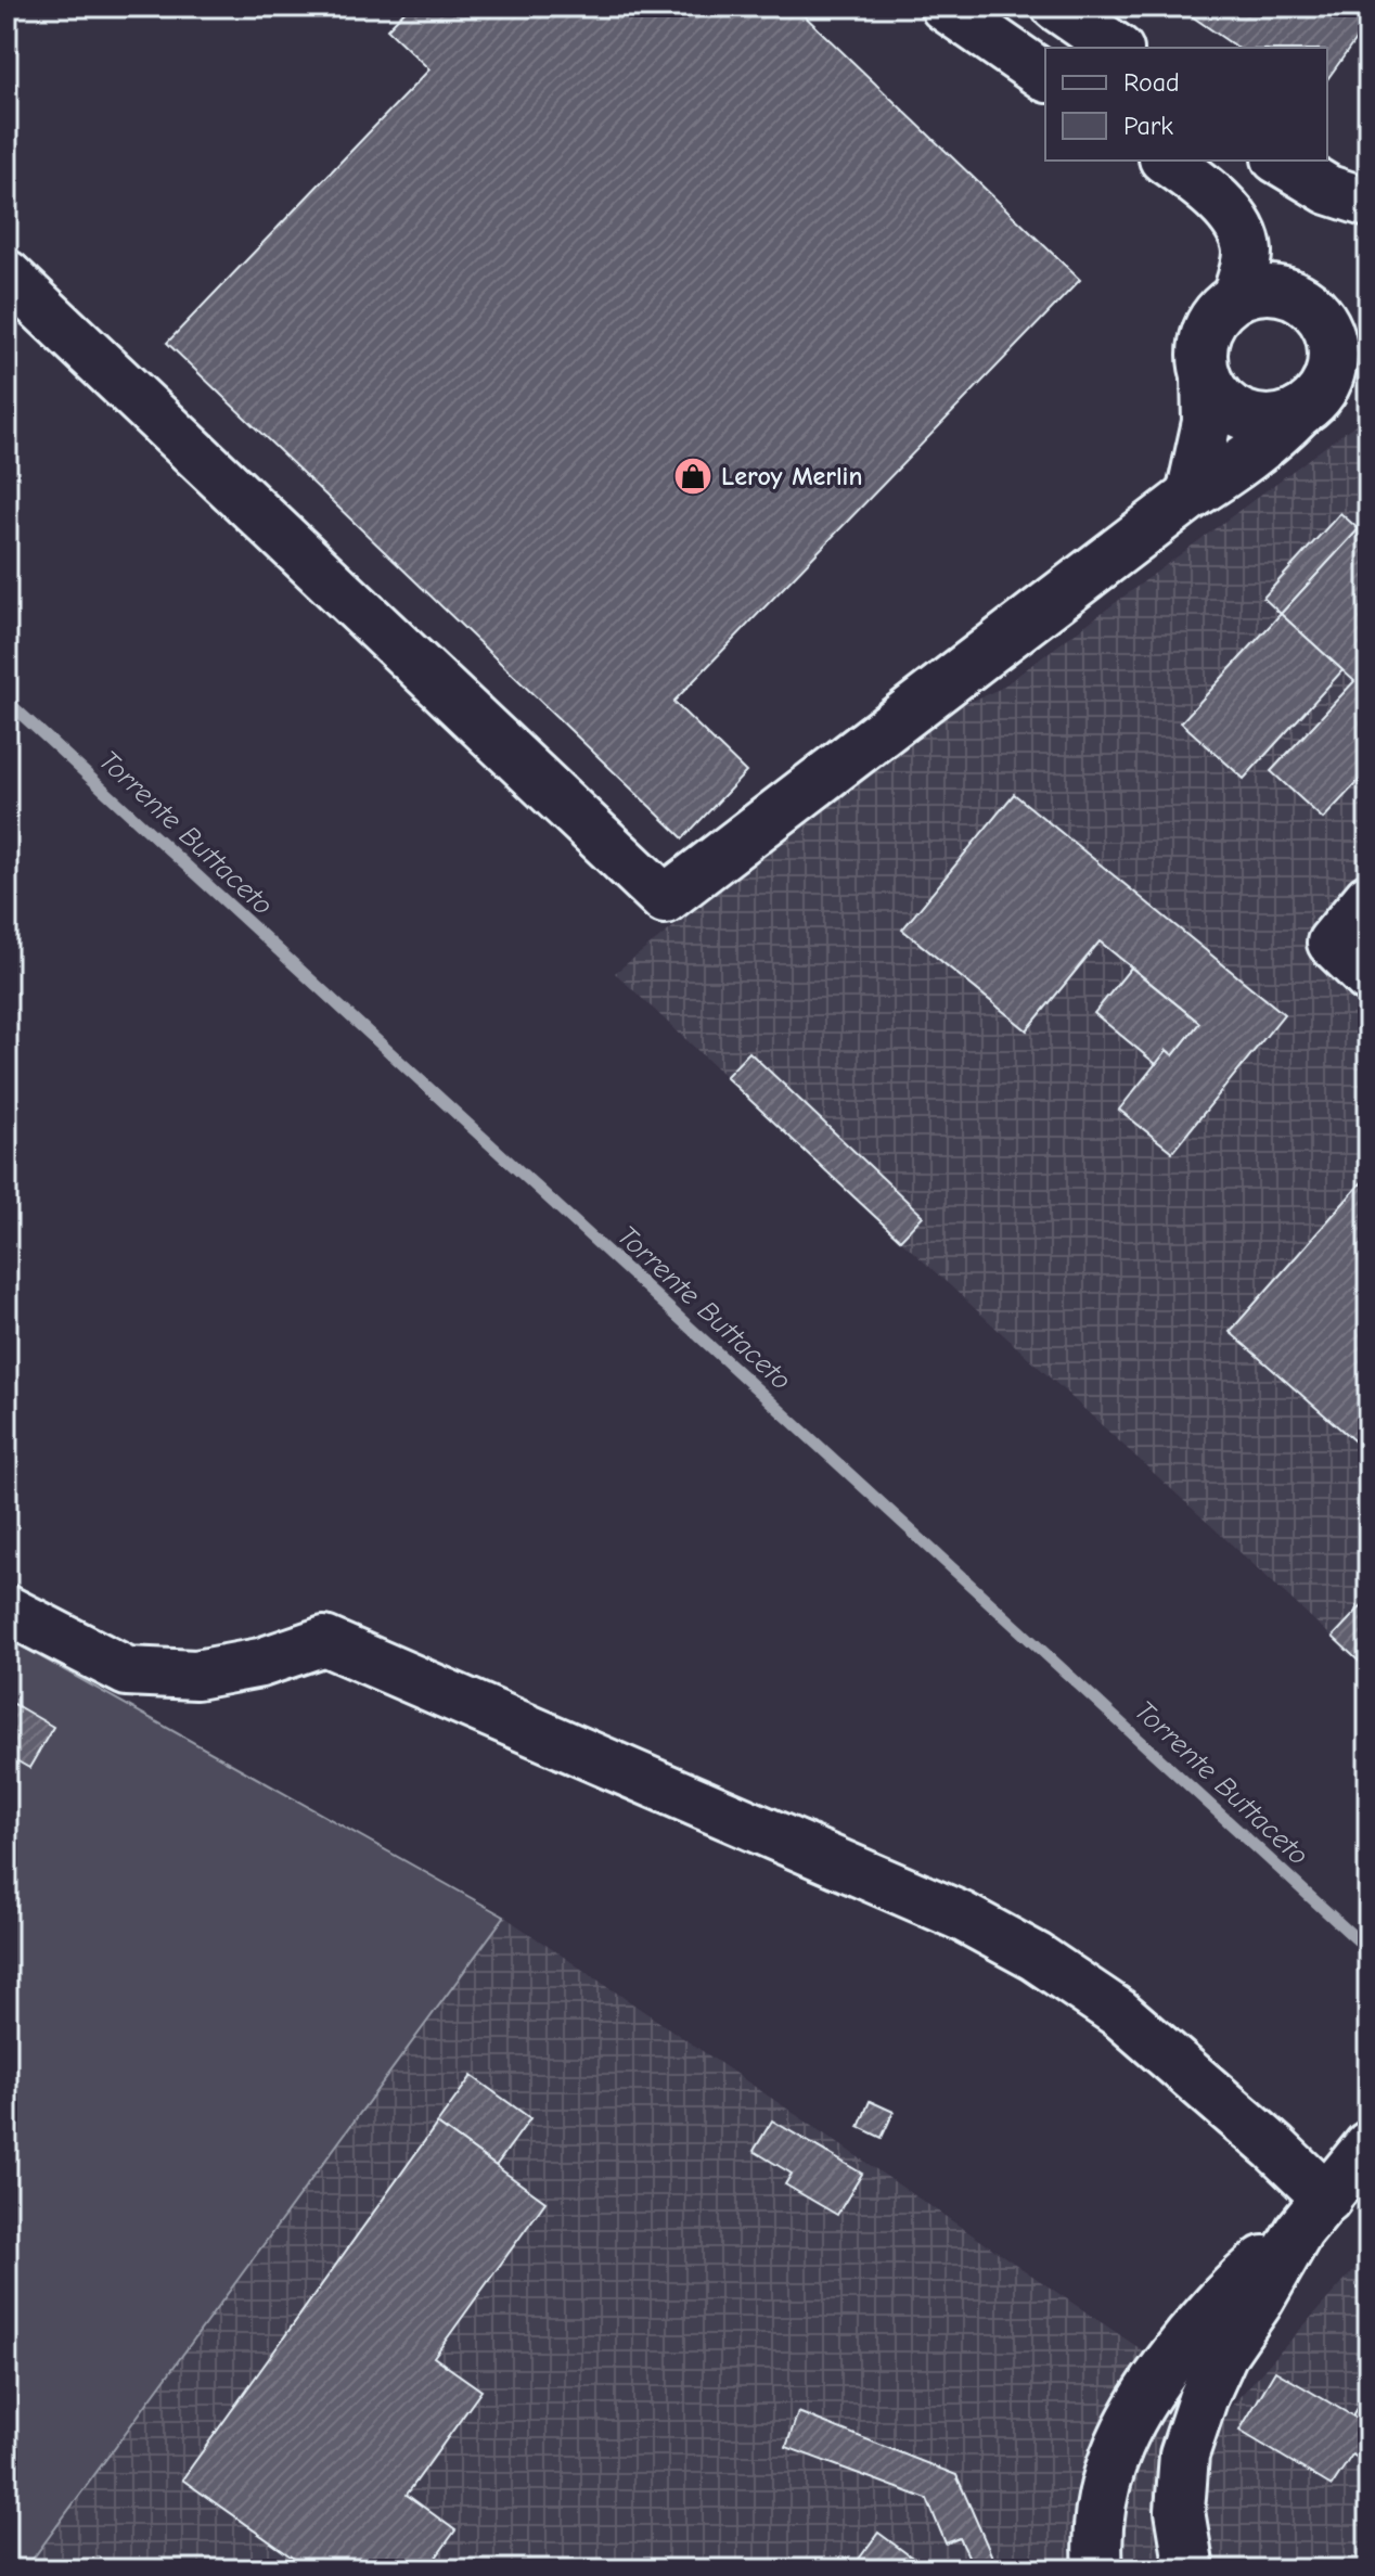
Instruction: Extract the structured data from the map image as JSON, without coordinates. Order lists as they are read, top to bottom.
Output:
{
  "water": ["Torrente Buttaceto"],
  "places": {
    "shop": ["Leroy Merlin"]
  },
  "legend": ["Road", "Park"]
}
